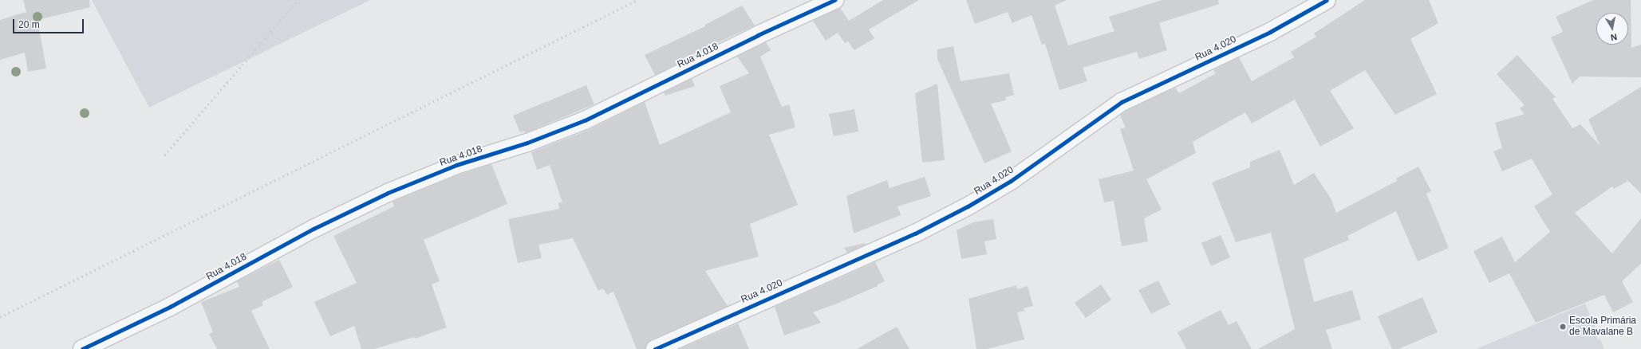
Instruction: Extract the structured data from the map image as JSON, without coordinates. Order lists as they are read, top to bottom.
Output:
{
  "streets": {
    "street": ["Rua 4.020", "Rua 4.018"]
  },
  "places": ["Escola Primária de Mavalane B"],
  "scale_bar": "20 m",
  "north": "bottom"
}
